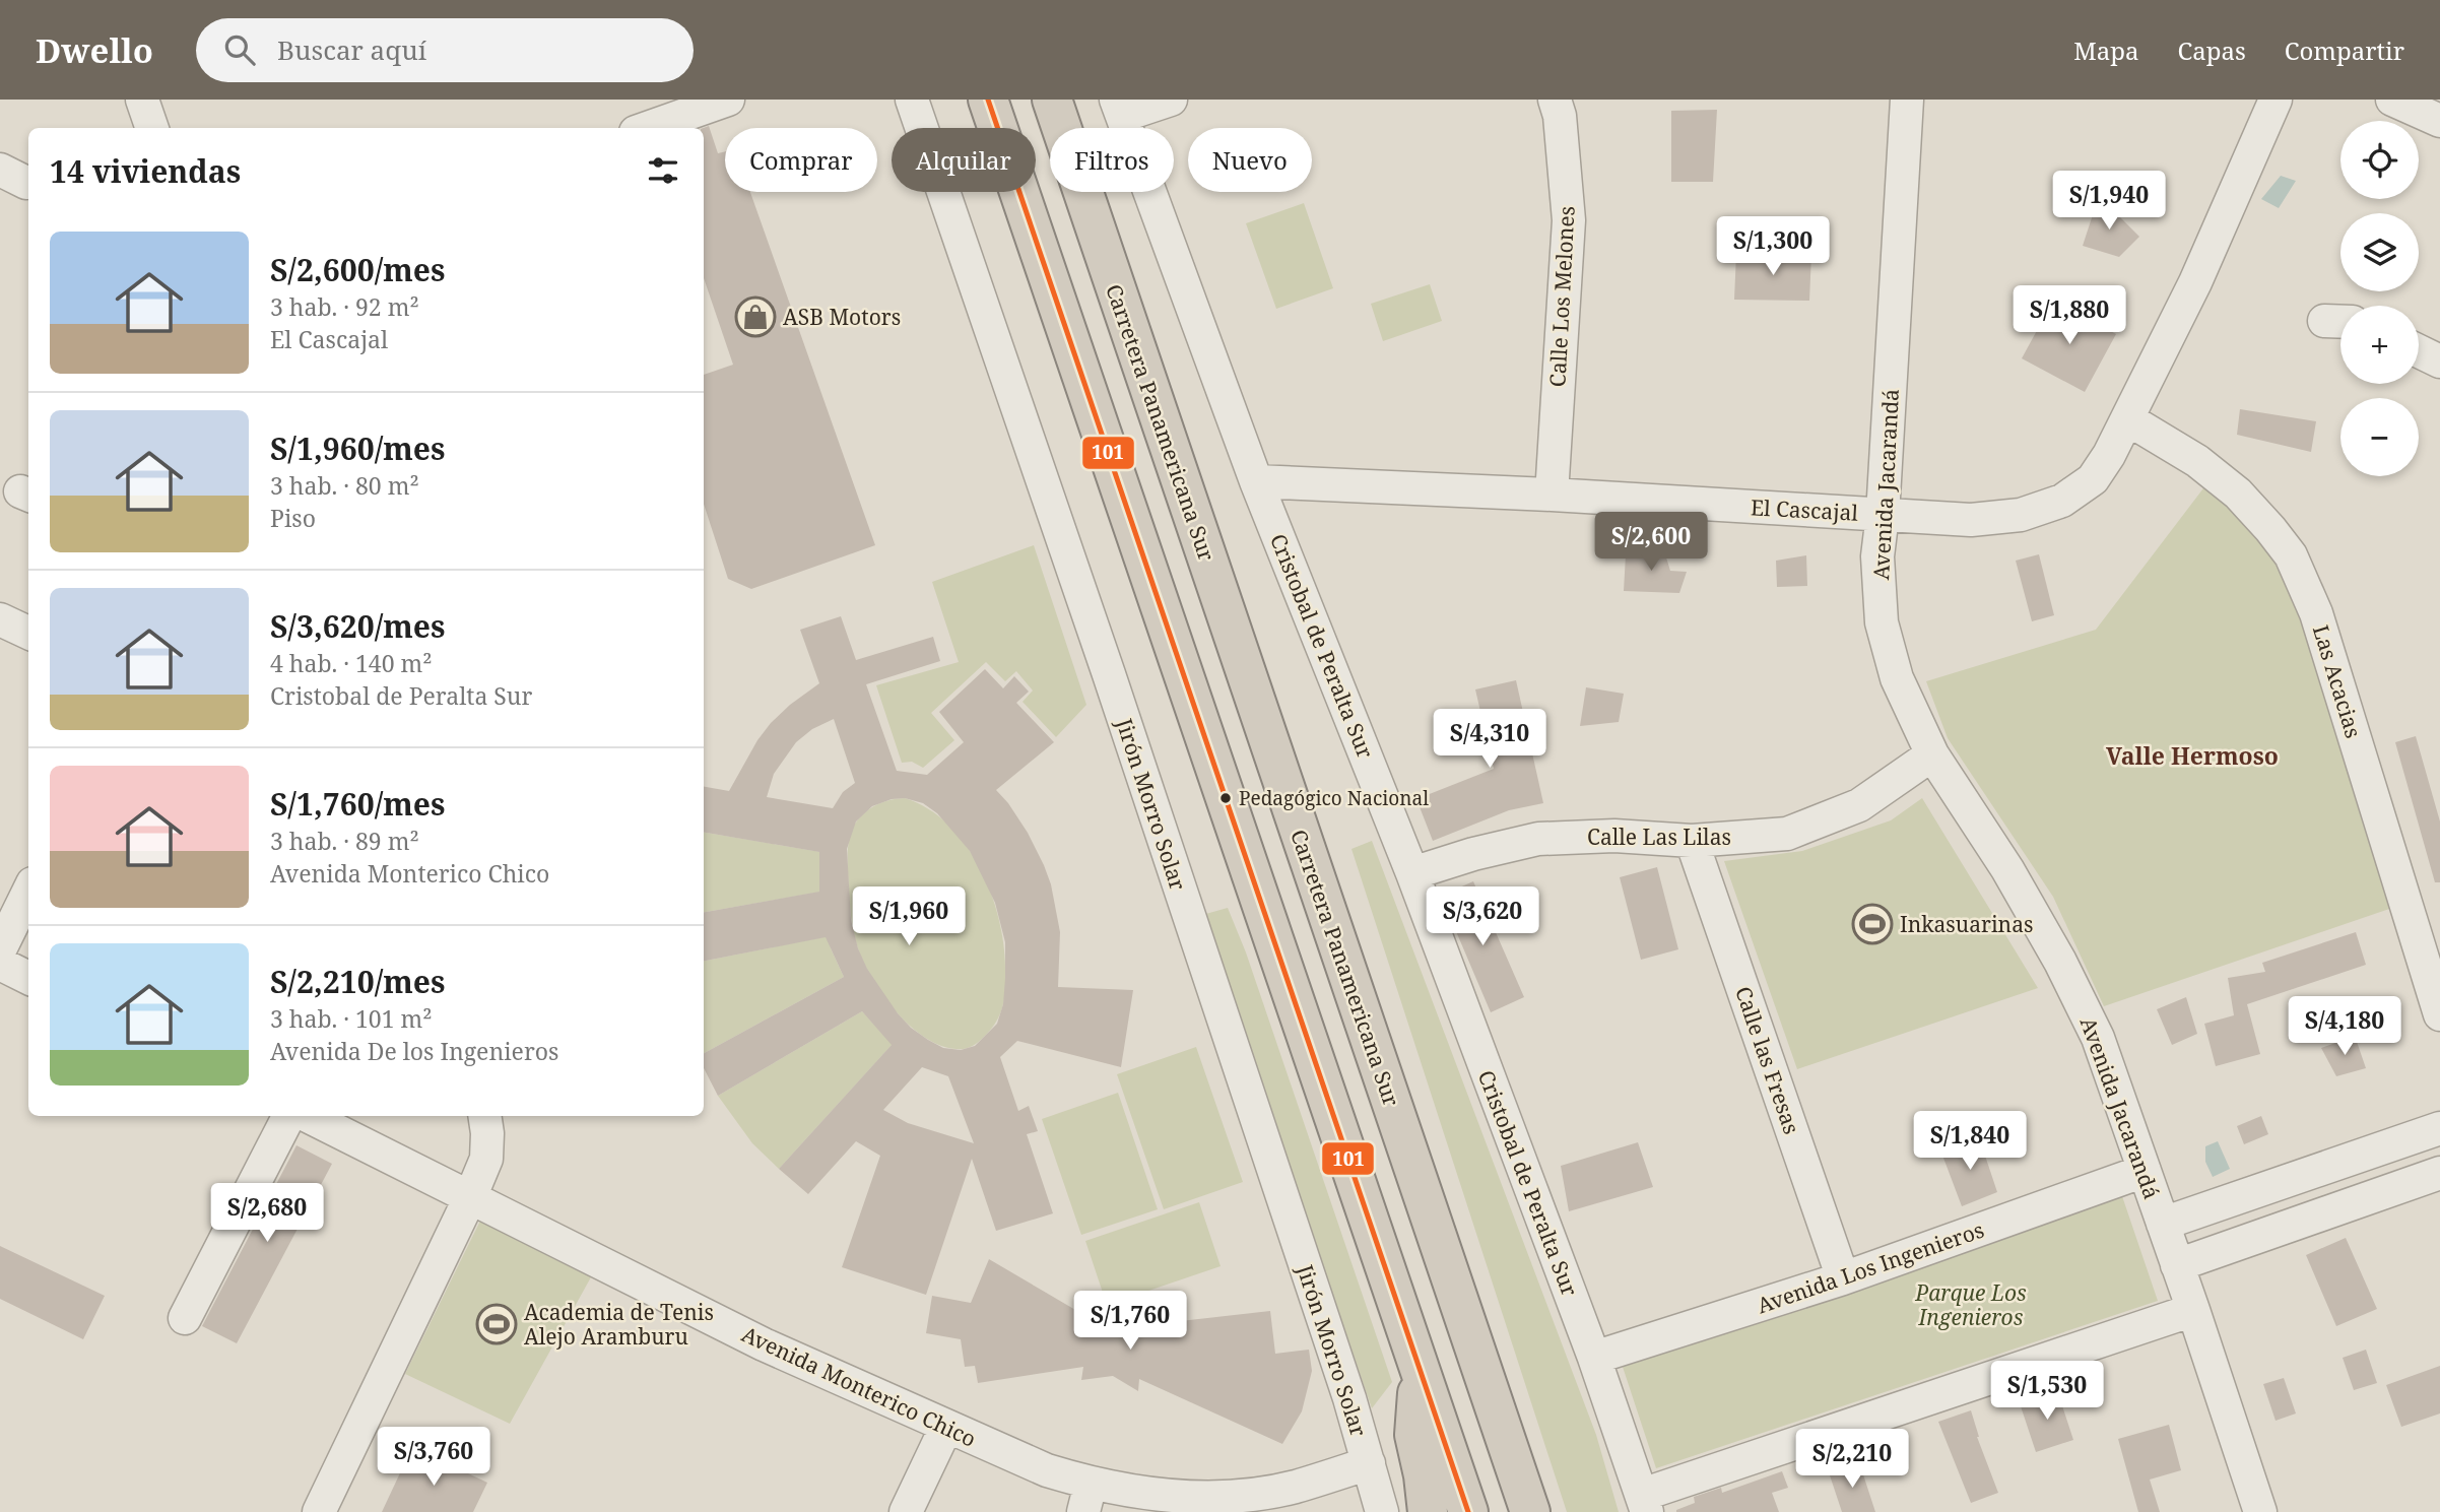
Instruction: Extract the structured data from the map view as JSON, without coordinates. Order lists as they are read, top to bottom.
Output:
{
  "streets": {
    "highway": ["Carretera Panamericana Sur"],
    "street": [
      "Calle Los Melones",
      "Avenida Jacarandá",
      "El Cascajal",
      "Cristobal de Peralta Sur",
      "Las Acacias",
      "Jirón Morro Solar",
      "Calle Las Lilas",
      "Calle las Fresas",
      "Avenida Los Ingenieros",
      "Avenida Monterico Chico"
    ]
  },
  "crossings": [
    ["Calle Los Melones", "El Cascajal"],
    ["Avenida Jacarandá", "El Cascajal"],
    ["Avenida Jacarandá", "Calle Las Lilas"],
    ["Avenida Jacarandá", "Avenida Los Ingenieros"],
    ["El Cascajal", "Cristobal de Peralta Sur"],
    ["El Cascajal", "Las Acacias"],
    ["Cristobal de Peralta Sur", "Calle Las Lilas"],
    ["Cristobal de Peralta Sur", "Avenida Los Ingenieros"],
    ["Jirón Morro Solar", "Avenida Monterico Chico"],
    ["Calle Las Lilas", "Calle las Fresas"],
    ["Calle las Fresas", "Avenida Los Ingenieros"]
  ],
  "districts": ["Valle Hermoso"],
  "parks": ["Parque Los Ingenieros"],
  "places": {
    "shop": ["ASB Motors"],
    "other": ["Pedagógico Nacional"],
    "sports": ["Inkasuarinas", "Academia de Tenis Alejo Aramburu"]
  },
  "lines": ["transit line 101"],
  "page": {
    "header": "Dwello",
    "search": "Buscar aquí",
    "nav": ["Mapa", "Capas", "Compartir"],
    "map_buttons": ["+", "−"],
    "chip": [
      "Comprar",
      "Alquilar",
      "Filtros",
      "Nuevo"
    ],
    "heading": "14 viviendas",
    "price": [
      "S/1,940",
      "S/1,300",
      "S/1,880",
      "S/2,600",
      "S/4,310",
      "S/1,960",
      "S/3,620",
      "S/4,180",
      "S/1,840",
      "S/2,680",
      "S/1,760",
      "S/1,530",
      "S/3,760",
      "S/2,210"
    ],
    "list": [
      {
        "name": "S/2,600/mes",
        "note": "3 hab. · 92 m² · El Cascajal"
      },
      {
        "name": "S/1,960/mes",
        "note": "3 hab. · 80 m² · Piso"
      },
      {
        "name": "S/3,620/mes",
        "note": "4 hab. · 140 m² · Cristobal de Peralta Sur"
      },
      {
        "name": "S/1,760/mes",
        "note": "3 hab. · 89 m² · Avenida Monterico Chico"
      },
      {
        "name": "S/2,210/mes",
        "note": "3 hab. · 101 m² · Avenida De los Ingenieros"
      }
    ]
  }
}
